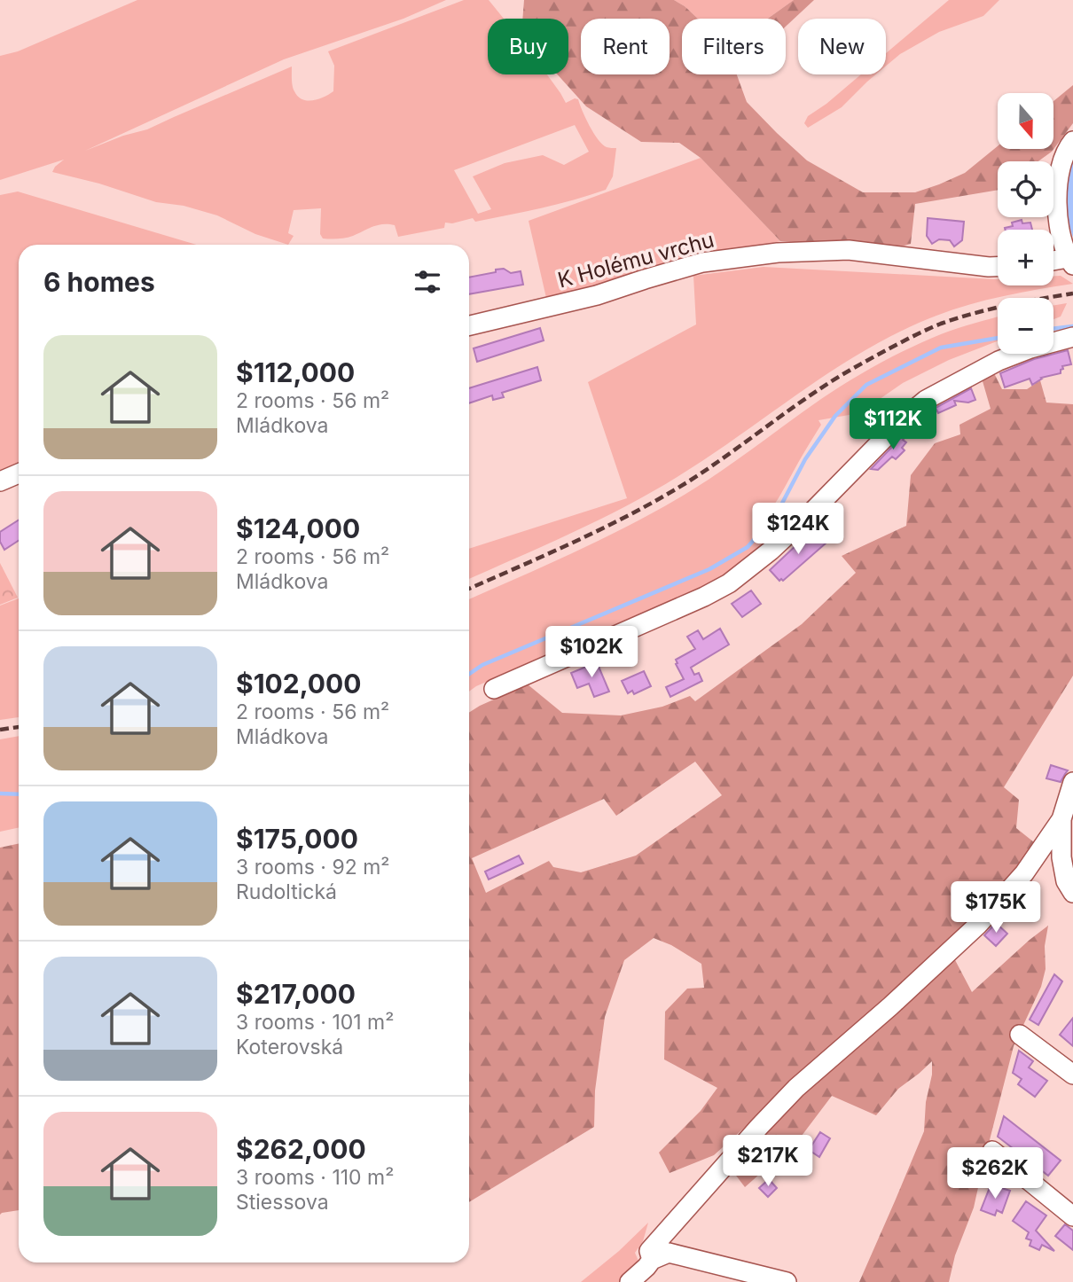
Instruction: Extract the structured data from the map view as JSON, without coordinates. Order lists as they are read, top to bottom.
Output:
{
  "streets": {
    "street": ["K Holému vrchu"]
  },
  "north": "bottom",
  "page": {
    "chip": [
      "Buy",
      "Rent",
      "Filters",
      "New"
    ],
    "map_buttons": ["+", "−"],
    "heading": "6 homes",
    "list": [
      {
        "name": "$112,000",
        "note": "2 rooms · 56 m² · Mládkova"
      },
      {
        "name": "$124,000",
        "note": "2 rooms · 56 m² · Mládkova"
      },
      {
        "name": "$102,000",
        "note": "2 rooms · 56 m² · Mládkova"
      },
      {
        "name": "$175,000",
        "note": "3 rooms · 92 m² · Rudoltická"
      },
      {
        "name": "$217,000",
        "note": "3 rooms · 101 m² · Koterovská"
      },
      {
        "name": "$262,000",
        "note": "3 rooms · 110 m² · Stiessova"
      }
    ],
    "price": [
      "$112K",
      "$124K",
      "$102K",
      "$175K",
      "$217K",
      "$262K"
    ]
  }
}
